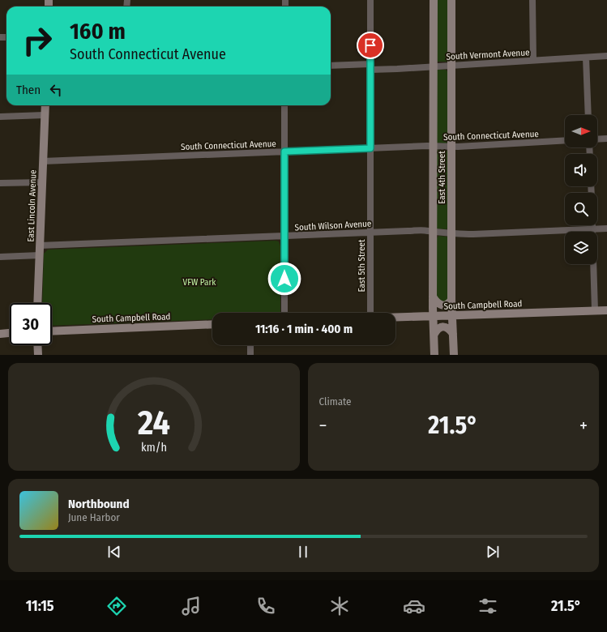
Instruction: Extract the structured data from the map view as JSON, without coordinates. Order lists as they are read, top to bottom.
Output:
{
  "streets": {
    "street": [
      "South Vermont Avenue",
      "South Connecticut Avenue",
      "East 4th Street",
      "East Lincoln Avenue",
      "South Wilson Avenue",
      "East 5th Street",
      "South Campbell Road"
    ]
  },
  "crossings": [
    ["South Vermont Avenue", "East 4th Street"],
    ["South Vermont Avenue", "East 5th Street"],
    ["South Connecticut Avenue", "East 4th Street"],
    ["South Connecticut Avenue", "East Lincoln Avenue"],
    ["South Connecticut Avenue", "East 5th Street"],
    ["East 4th Street", "South Wilson Avenue"],
    ["East 4th Street", "South Campbell Road"],
    ["East Lincoln Avenue", "South Wilson Avenue"],
    ["South Wilson Avenue", "East 5th Street"]
  ],
  "parks": ["VFW Park"],
  "north": "right",
  "page": {
    "turn": ["160 m", "South Connecticut Avenue"],
    "then": "Then",
    "limit": "30",
    "trip": "11:16 · 1 min · 400 m",
    "tile": "Climate",
    "heat": ["−", "21.5°", "+"],
    "song": ["Northbound", "June Harbor"],
    "tabs": ["11:15", "21.5°"],
    "gauge": ["24", "km/h"]
  }
}
